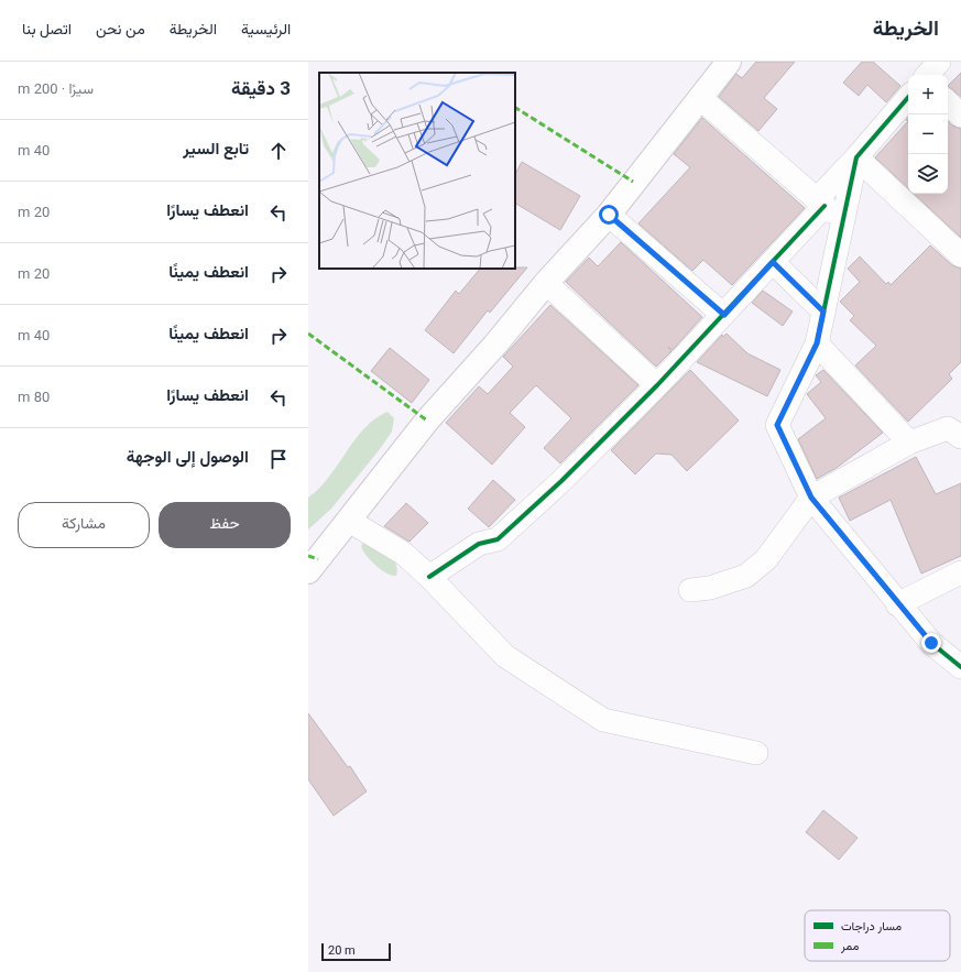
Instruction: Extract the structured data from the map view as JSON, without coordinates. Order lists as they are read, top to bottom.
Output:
{
  "legend": ["مسار دراجات", "ممر"],
  "scale_bar": "20 m",
  "page": {
    "header": "الخريطة",
    "nav": [
      "الرئيسية",
      "الخريطة",
      "من نحن",
      "اتصل بنا"
    ],
    "heading": ["3 دقيقة", "سيرًا · 200 m"],
    "map_buttons": ["+", "−"],
    "list": [
      ["تابع السير", "40 m"],
      ["انعطف يسارًا", "20 m"],
      ["انعطف يمينًا", "20 m"],
      ["انعطف يمينًا", "40 m"],
      ["انعطف يسارًا", "80 m"],
      "الوصول إلى الوجهة"
    ],
    "buttons": ["حفظ", "مشاركة"],
    "scale": "20 m"
  }
}
